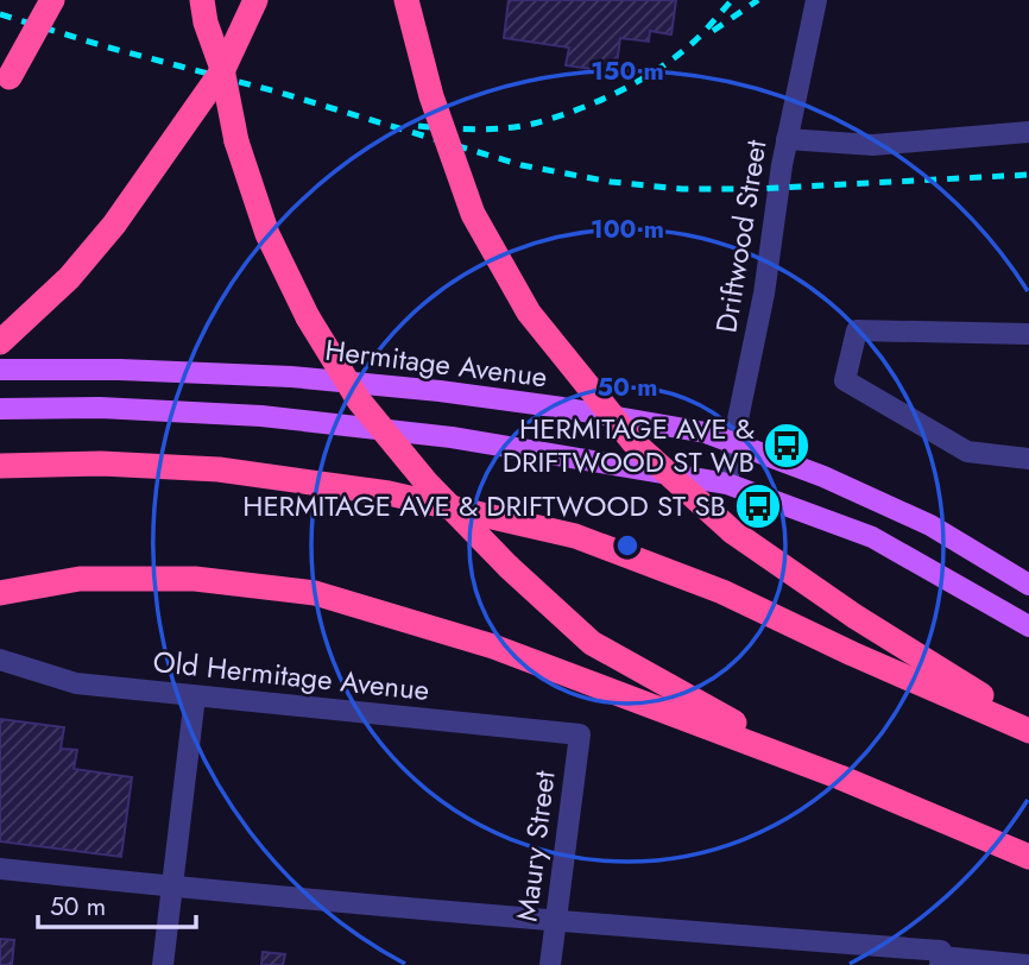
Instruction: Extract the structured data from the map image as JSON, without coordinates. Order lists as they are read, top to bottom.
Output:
{
  "streets": {
    "main road": ["Hermitage Avenue"],
    "street": ["Driftwood Street", "Old Hermitage Avenue", "Maury Street"]
  },
  "crossings": [
    ["Driftwood Street", "Hermitage Avenue"],
    ["Old Hermitage Avenue", "Maury Street"]
  ],
  "places": {
    "bus stop": ["HERMITAGE AVE & DRIFTWOOD ST WB", "HERMITAGE AVE & DRIFTWOOD ST SB"]
  },
  "scale_bar": "50 m",
  "rings": ["150 m", "100 m", "50 m"]
}
